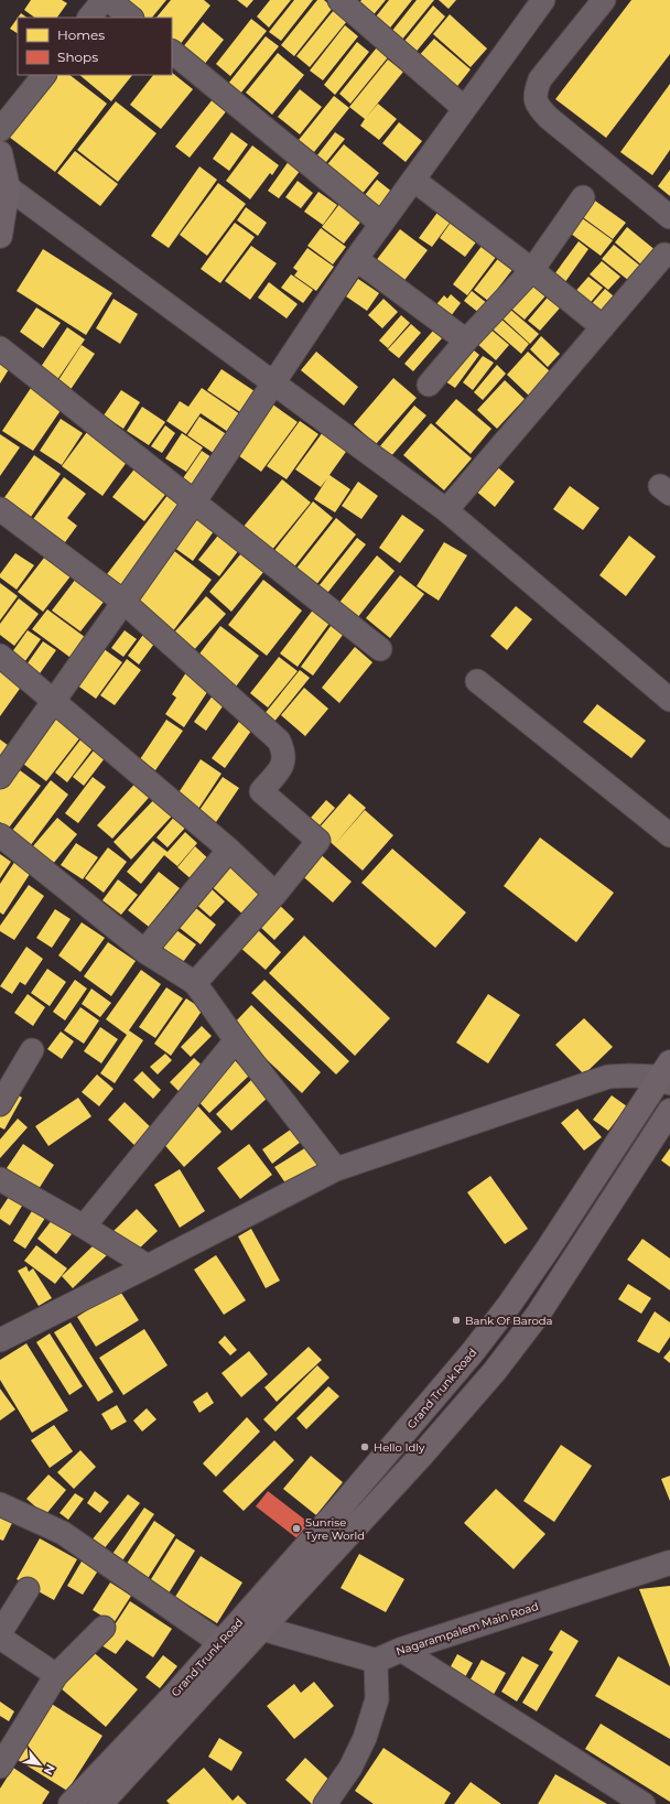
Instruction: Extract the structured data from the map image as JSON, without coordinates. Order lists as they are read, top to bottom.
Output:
{
  "streets": {
    "main road": ["Grand Trunk Road"],
    "street": ["Nagarampalem Main Road"]
  },
  "places": ["Bank Of Baroda", "Hello Idly", "Sunrise Tyre World"],
  "legend": ["Homes", "Shops"],
  "north": "bottom right"
}
